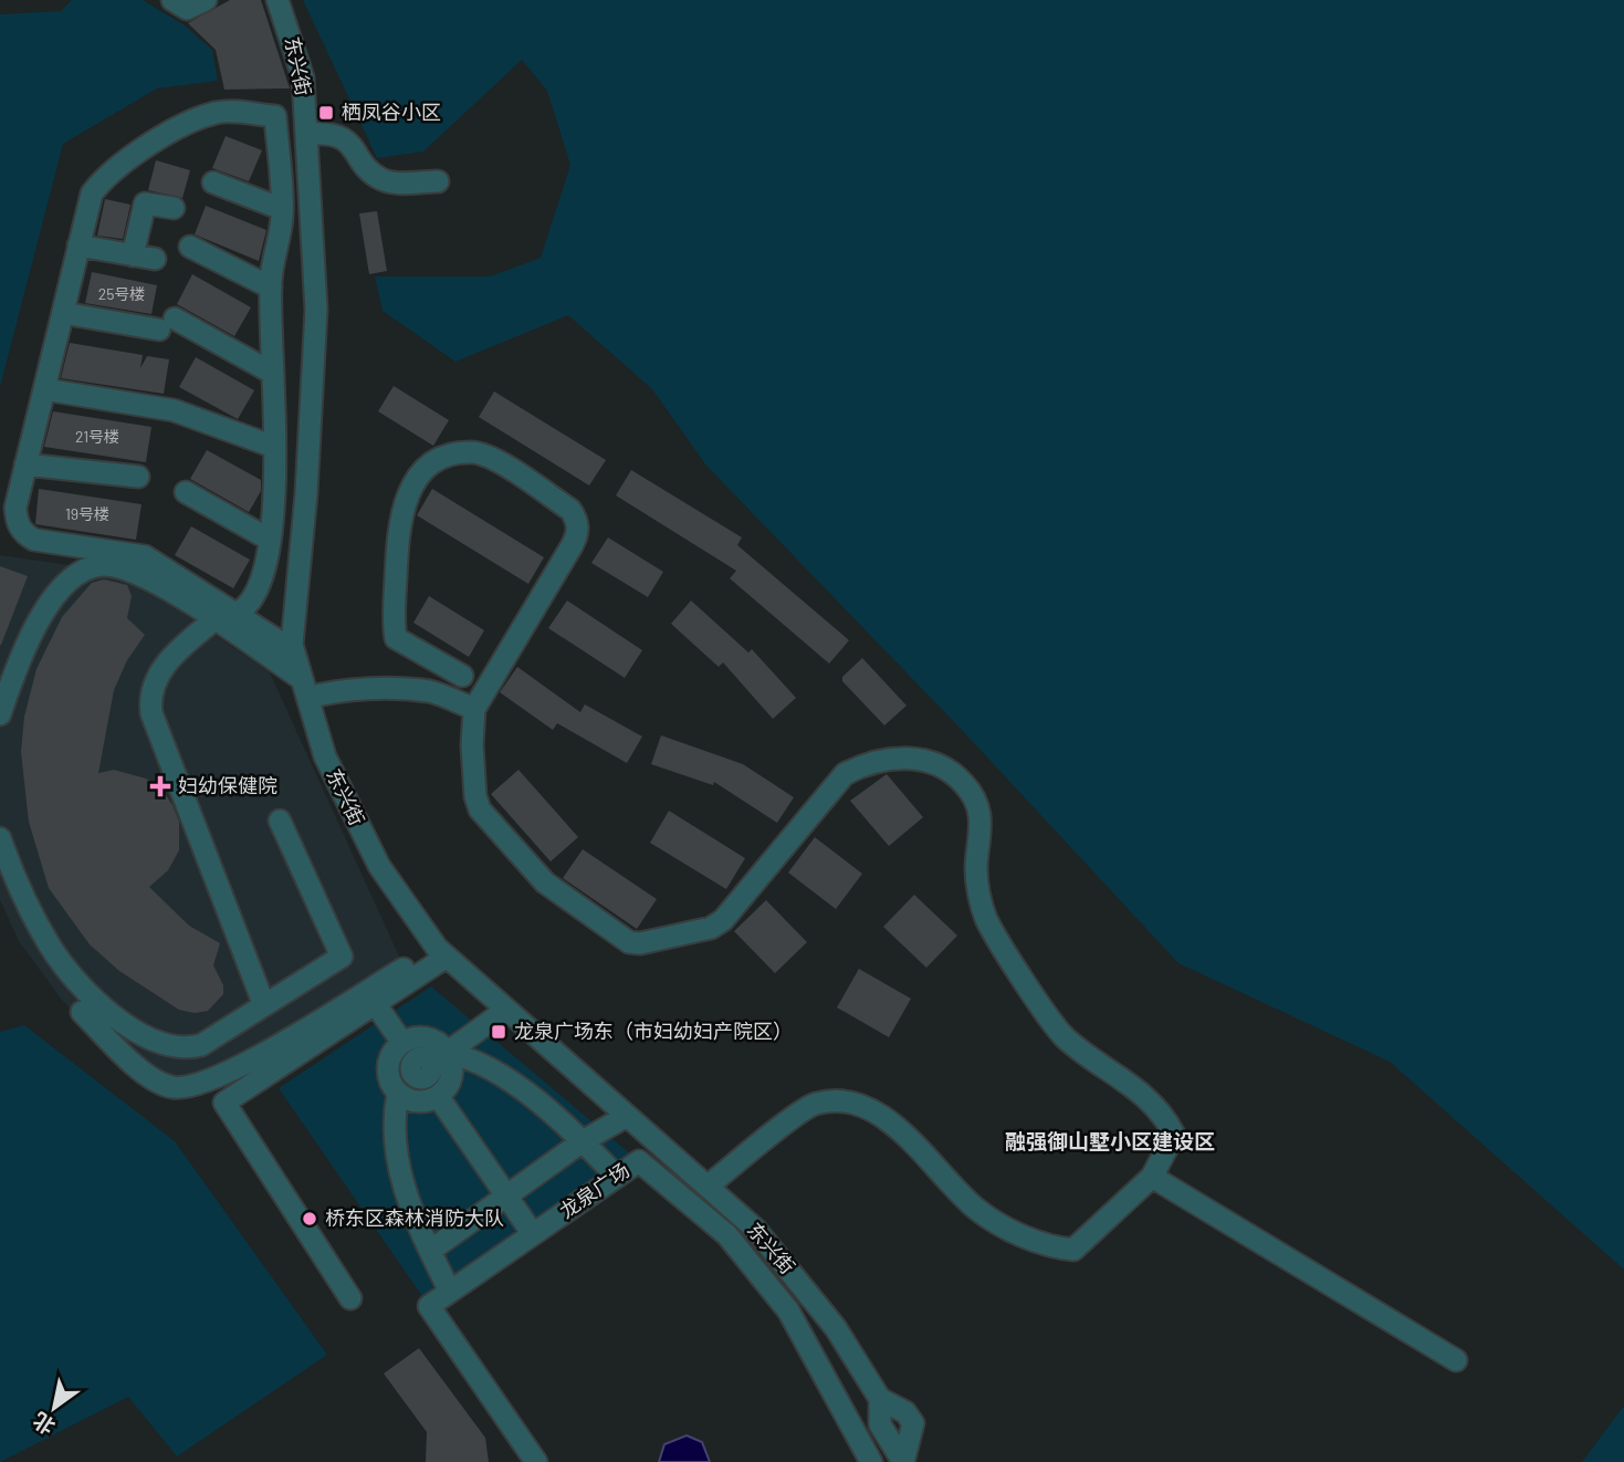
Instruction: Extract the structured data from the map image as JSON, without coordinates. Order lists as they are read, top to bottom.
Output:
{
  "streets": {
    "street": ["东兴街", "龙泉广场"]
  },
  "districts": ["融强御山墅小区建设区"],
  "places": {
    "transit": ["栖凤谷小区", "龙泉广场东（市妇幼妇产院区）"],
    "health": ["妇幼保健院"],
    "other": ["桥东区森林消防大队"]
  },
  "house_numbers": ["25号楼", "21号楼", "19号楼"],
  "north": "bottom left"
}
